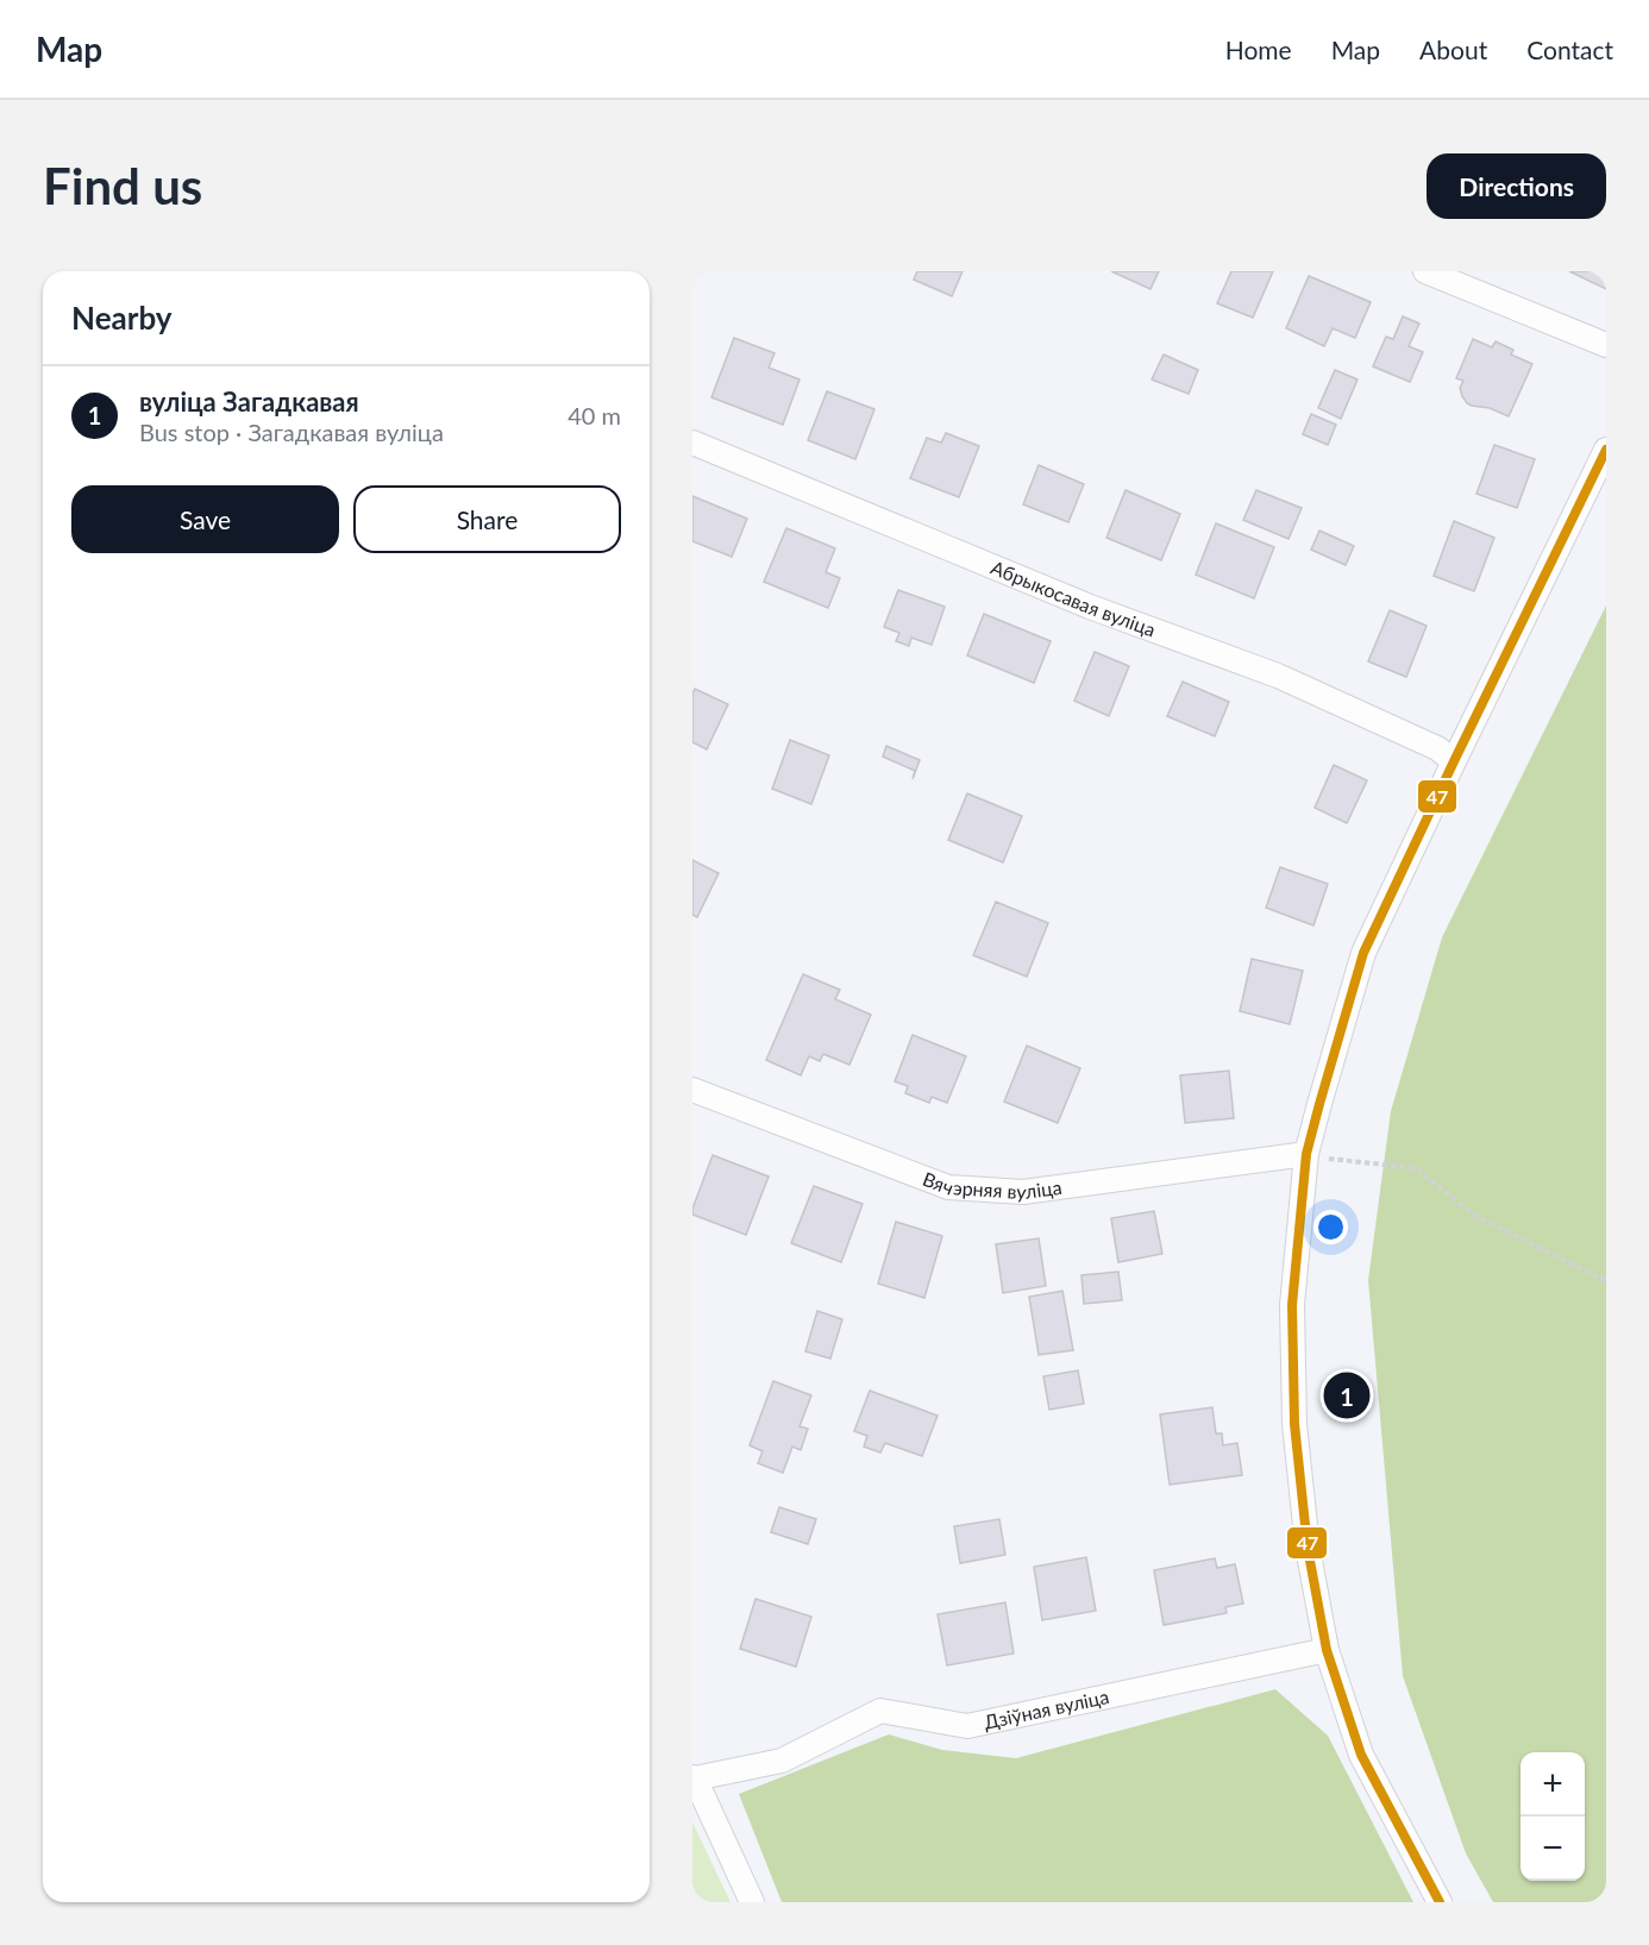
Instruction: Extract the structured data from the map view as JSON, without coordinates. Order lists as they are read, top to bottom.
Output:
{
  "streets": {
    "street": ["Абрыкосавая вуліца", "Вячэрняя вуліца", "Дзіўная вуліца"]
  },
  "lines": ["transit line 47"],
  "page": {
    "header": "Map",
    "nav": [
      "Home",
      "Map",
      "About",
      "Contact"
    ],
    "buttons": [
      "Directions",
      ["Save", "Share"]
    ],
    "title": "Find us",
    "heading": "Nearby",
    "list": [
      {
        "mark": "1",
        "name": "вуліца Загадкавая",
        "note": "Bus stop · Загадкавая вуліца",
        "value": "40 m"
      }
    ],
    "pins": "1",
    "map_buttons": ["+", "−"]
  }
}
